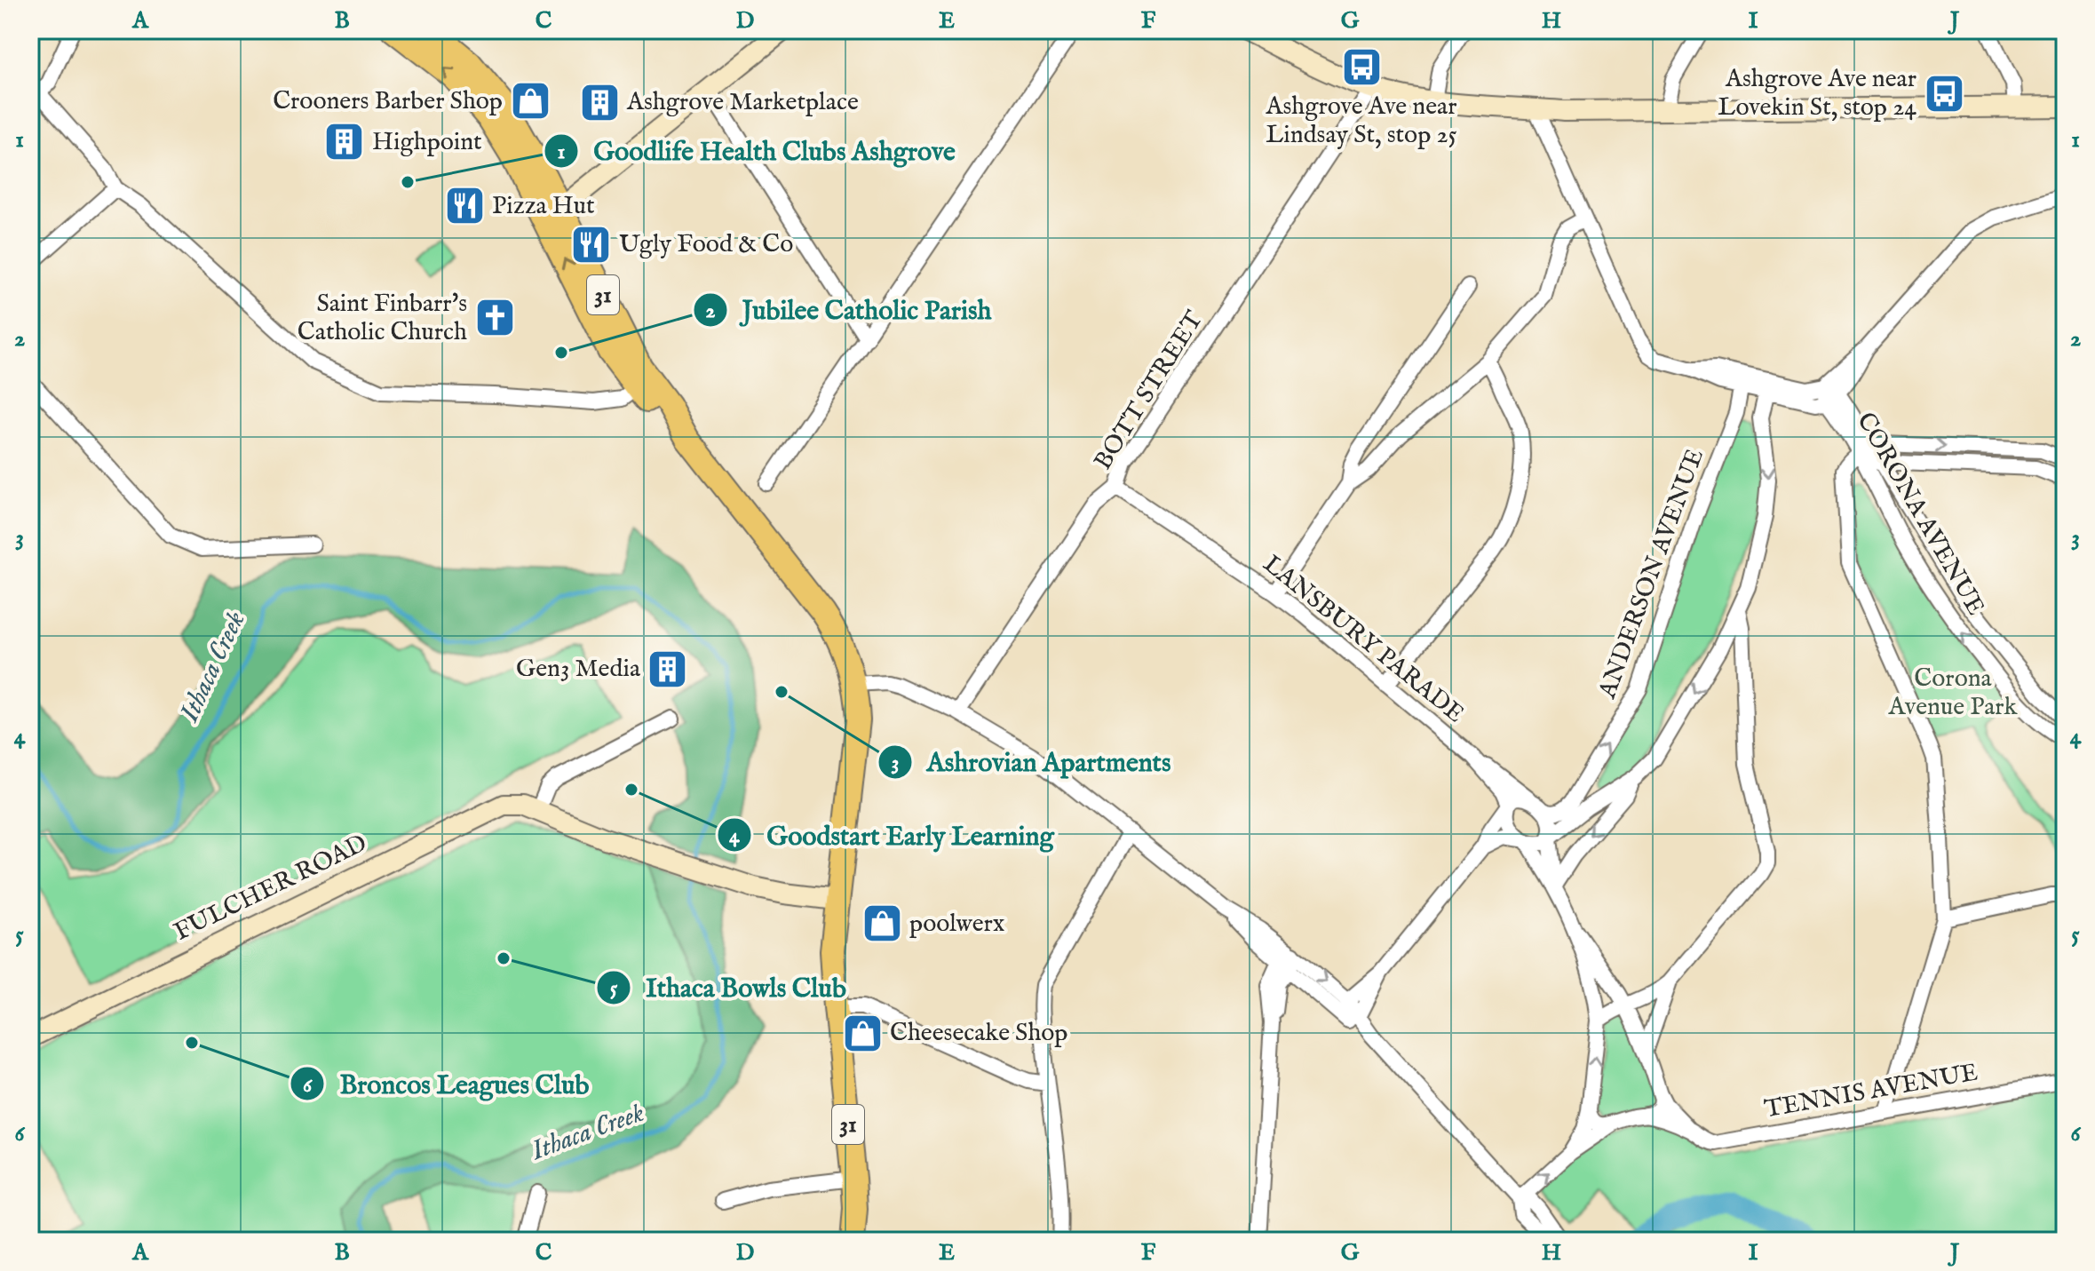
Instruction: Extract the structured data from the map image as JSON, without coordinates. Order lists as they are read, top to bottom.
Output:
{
  "streets": {
    "main road": ["31", "FULCHER ROAD"],
    "street": [
      "BOTT STREET",
      "CORONA AVENUE",
      "ANDERSON AVENUE",
      "LANSBURY PARADE",
      "TENNIS AVENUE"
    ]
  },
  "crossings": [
    ["31", "FULCHER ROAD"],
    ["BOTT STREET", "LANSBURY PARADE"],
    ["ANDERSON AVENUE", "LANSBURY PARADE"]
  ],
  "water": ["Ithaca Creek"],
  "parks": ["Corona Avenue Park"],
  "places": {
    "bus stop": ["Ashgrove Ave near Lindsay St, stop 25", "Ashgrove Ave near Lovekin St, stop 24"],
    "shop": ["Crooners Barber Shop", "poolwerx", "Cheesecake Shop"],
    "building": ["Ashgrove Marketplace", "Highpoint", "Gen3 Media"],
    "other": [
      "Goodlife Health Clubs Ashgrove",
      "Jubilee Catholic Parish",
      "Ashrovian Apartments",
      "Goodstart Early Learning",
      "Ithaca Bowls Club",
      "Broncos Leagues Club"
    ],
    "restaurant": ["Pizza Hut", "Ugly Food & Co"],
    "church": ["Saint Finbarr's Catholic Church"]
  },
  "grid": {
    "columns": [
      "A",
      "B",
      "C",
      "D",
      "E",
      "F",
      "G",
      "H",
      "I",
      "J"
    ],
    "rows": [
      "1",
      "2",
      "3",
      "4",
      "5",
      "6"
    ]
  }
}
